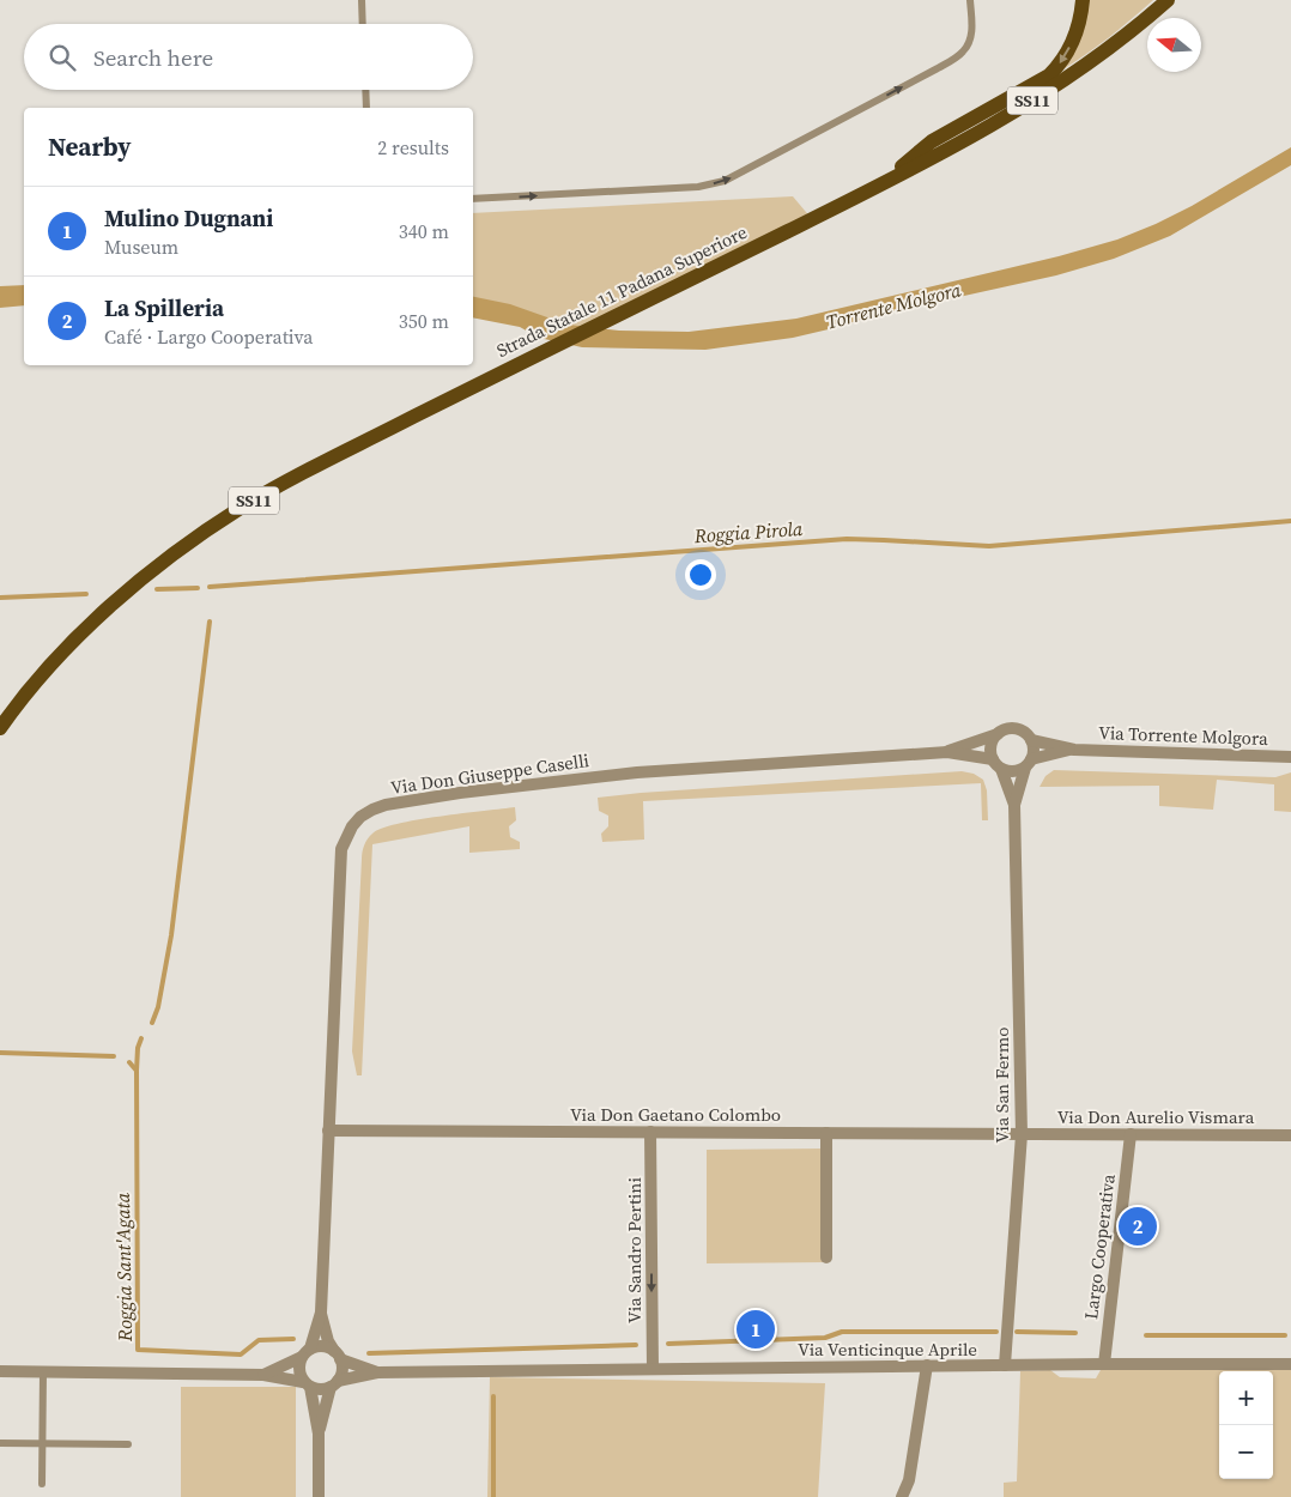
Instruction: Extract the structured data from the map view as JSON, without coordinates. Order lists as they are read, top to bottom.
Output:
{
  "streets": {
    "main road": ["SS11", "Strada Statale 11 Padana Superiore"],
    "street": [
      "Via Torrente Molgora",
      "Via Don Giuseppe Caselli",
      "Via San Fermo",
      "Via Don Gaetano Colombo",
      "Via Don Aurelio Vismara",
      "Largo Cooperativa",
      "Via Sandro Pertini",
      "Via Venticinque Aprile"
    ]
  },
  "crossings": [
    ["Via Torrente Molgora", "Via Don Giuseppe Caselli"],
    ["Via Don Giuseppe Caselli", "Via Don Gaetano Colombo"],
    ["Via Don Giuseppe Caselli", "Via Venticinque Aprile"],
    ["Via San Fermo", "Via Don Gaetano Colombo"],
    ["Via San Fermo", "Via Don Aurelio Vismara"],
    ["Via San Fermo", "Via Venticinque Aprile"],
    ["Via Don Gaetano Colombo", "Via Don Aurelio Vismara"],
    ["Via Don Gaetano Colombo", "Via Sandro Pertini"],
    ["Via Don Aurelio Vismara", "Largo Cooperativa"],
    ["Largo Cooperativa", "Via Venticinque Aprile"],
    ["Via Sandro Pertini", "Via Venticinque Aprile"]
  ],
  "one_way": ["Via Sandro Pertini"],
  "water": ["Torrente Molgora", "Roggia Pirola", "Roggia Sant'Agata"],
  "north": "left",
  "page": {
    "search": "Search here",
    "heading": ["Nearby", "2 results"],
    "list": [
      {
        "mark": "1",
        "name": "Mulino Dugnani",
        "note": "Museum",
        "value": "340 m"
      },
      {
        "mark": "2",
        "name": "La Spilleria",
        "note": "Café · Largo Cooperativa",
        "value": "350 m"
      }
    ],
    "pins": ["2", "1"],
    "map_buttons": ["+", "−"]
  }
}
